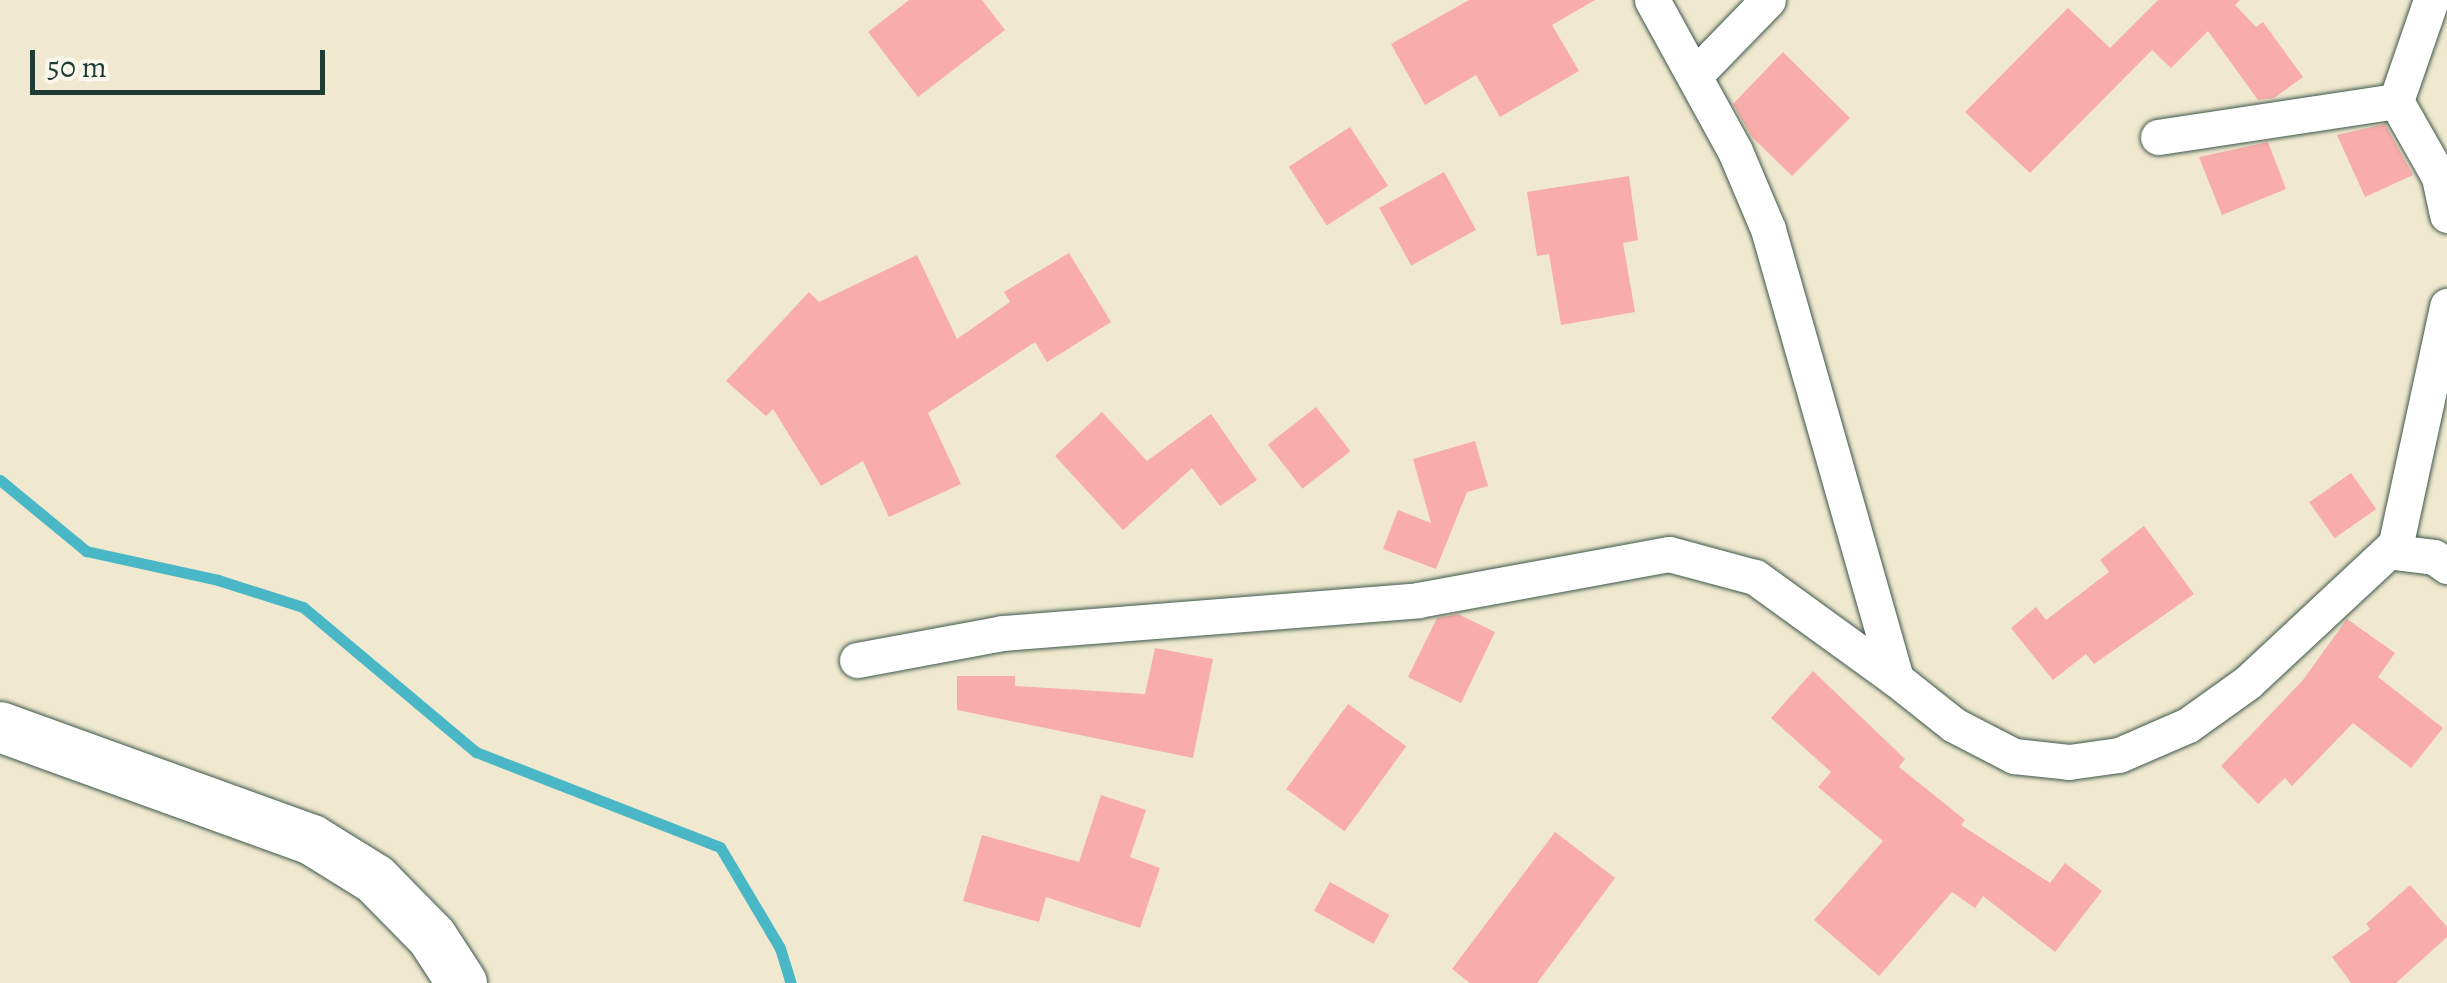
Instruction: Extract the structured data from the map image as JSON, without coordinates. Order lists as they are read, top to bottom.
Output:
{
  "scale_bar": "50 m"
}
